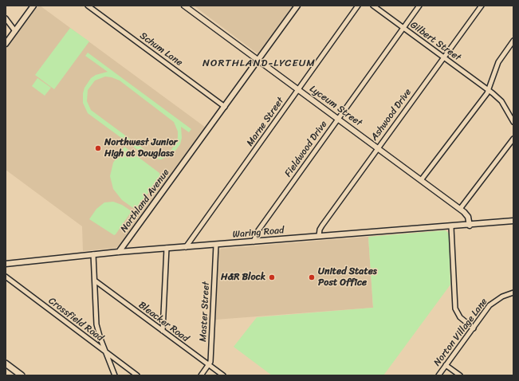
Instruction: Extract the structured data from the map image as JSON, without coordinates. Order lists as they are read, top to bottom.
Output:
{
  "streets": {
    "street": [
      "Gilbert Street",
      "Schum Lane",
      "Lyceum Street",
      "Ashwood Drive",
      "Marne Street",
      "Fieldwood Drive",
      "Northland Avenue",
      "Waring Road",
      "Master Street",
      "Crossfield Road",
      "Bleacker Road",
      "Norton Village Lane"
    ]
  },
  "crossings": [
    ["Gilbert Street", "Ashwood Drive"],
    ["Gilbert Street", "Fieldwood Drive"],
    ["Schum Lane", "Northland Avenue"],
    ["Lyceum Street", "Ashwood Drive"],
    ["Lyceum Street", "Marne Street"],
    ["Lyceum Street", "Fieldwood Drive"],
    ["Lyceum Street", "Northland Avenue"],
    ["Lyceum Street", "Waring Road"],
    ["Ashwood Drive", "Waring Road"],
    ["Marne Street", "Waring Road"],
    ["Fieldwood Drive", "Waring Road"],
    ["Northland Avenue", "Waring Road"],
    ["Waring Road", "Master Street"],
    ["Master Street", "Bleacker Road"]
  ],
  "districts": ["NORTHLAND-LYCEUM"],
  "places": ["Northwest Junior High at Douglass", "H&R Block", "United States Post Office"]
}
